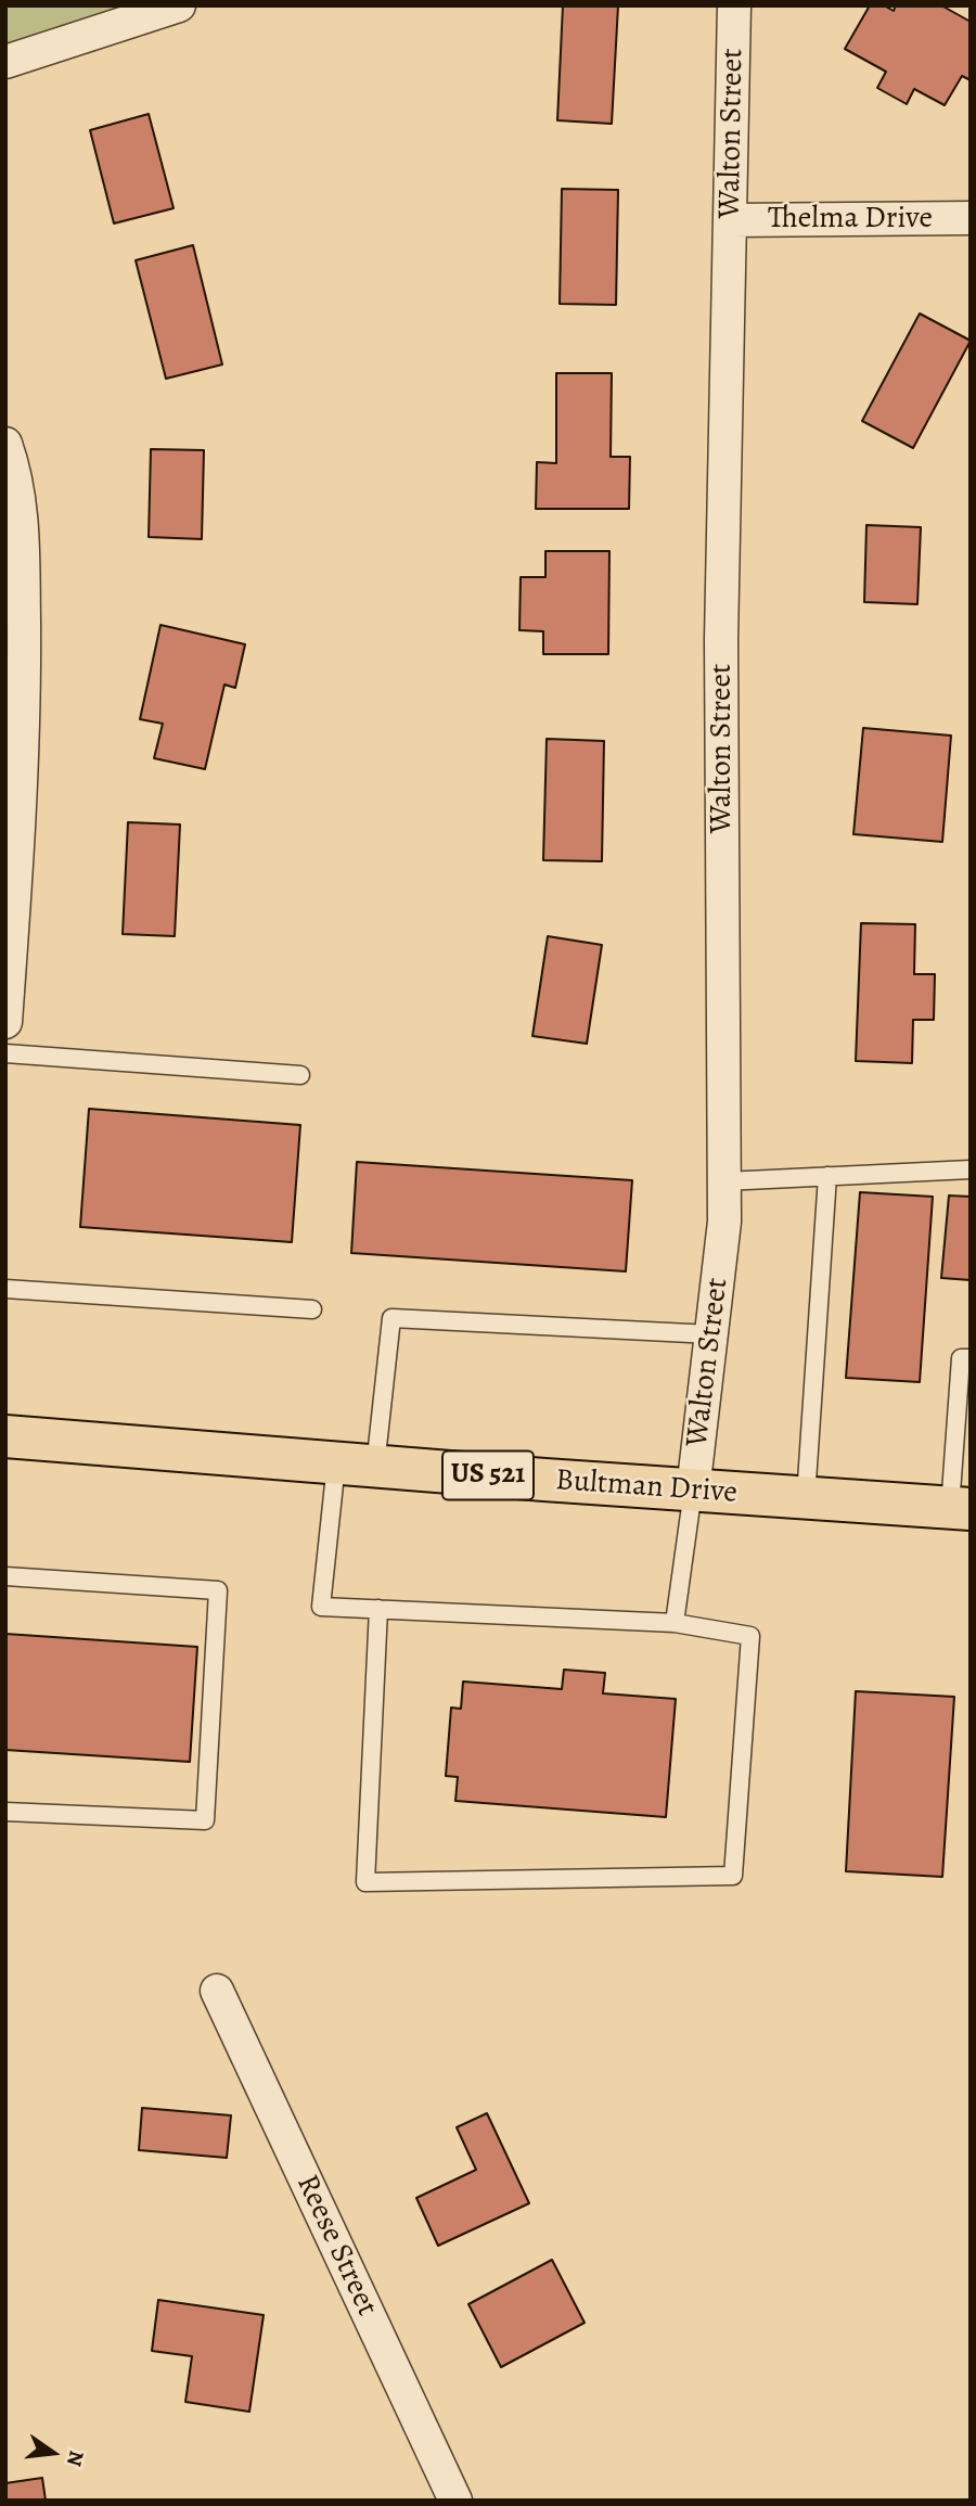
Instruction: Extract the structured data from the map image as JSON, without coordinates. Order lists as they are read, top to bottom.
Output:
{
  "streets": {
    "highway": ["US 521", "Bultman Drive"],
    "street": ["Walton Street", "Thelma Drive", "Reese Street"]
  },
  "crossings": [
    ["Walton Street", "Thelma Drive"],
    ["Walton Street", "Bultman Drive"]
  ],
  "north": "right"
}
